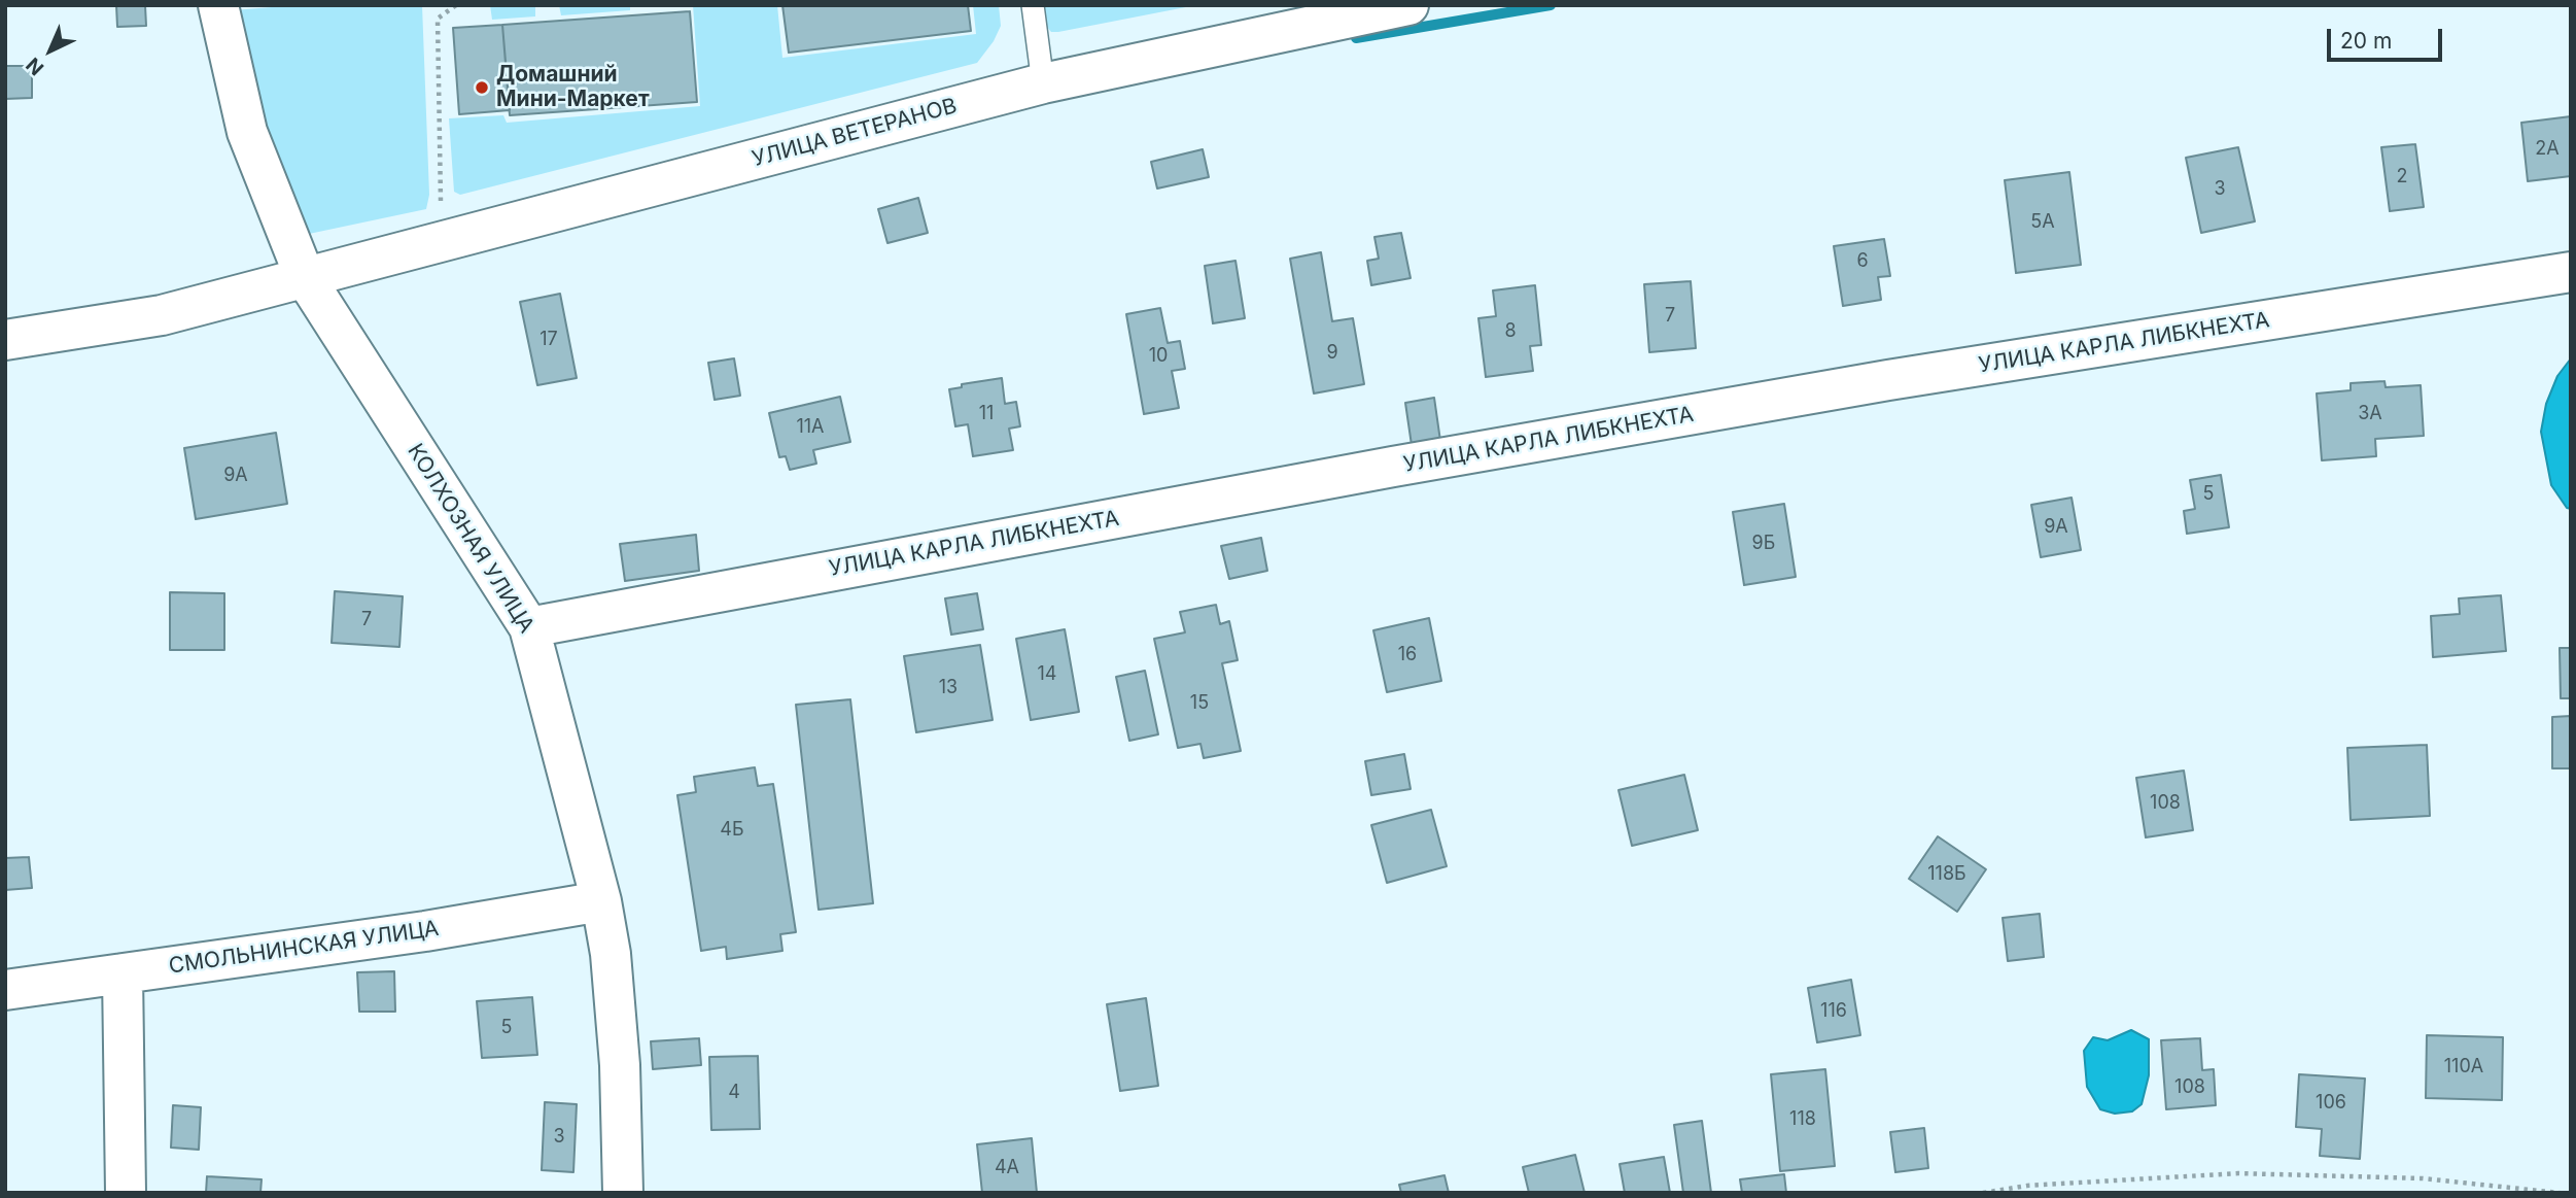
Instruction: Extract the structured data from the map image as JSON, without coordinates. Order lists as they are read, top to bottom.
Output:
{
  "streets": {
    "street": [
      "УЛИЦА ВЕТЕРАНОВ",
      "УЛИЦА КАРЛА ЛИБКНЕХТА",
      "КОЛХОЗНАЯ УЛИЦА",
      "СМОЛЬНИНСКАЯ УЛИЦА"
    ]
  },
  "crossings": [
    ["УЛИЦА ВЕТЕРАНОВ", "КОЛХОЗНАЯ УЛИЦА"],
    ["УЛИЦА КАРЛА ЛИБКНЕХТА", "КОЛХОЗНАЯ УЛИЦА"],
    ["КОЛХОЗНАЯ УЛИЦА", "СМОЛЬНИНСКАЯ УЛИЦА"]
  ],
  "places": ["Домашний Мини-Маркет"],
  "house_numbers": [
    "2А",
    "2",
    "3",
    "5А",
    "6",
    "7",
    "8",
    "17",
    "9",
    "10",
    "11",
    "3А",
    "11А",
    "9А",
    "5",
    "9А",
    "9Б",
    "7",
    "16",
    "14",
    "13",
    "15",
    "108",
    "4Б",
    "118Б",
    "116",
    "5",
    "110А",
    "108",
    "4",
    "106",
    "118",
    "3",
    "4А"
  ],
  "scale_bar": "20 m",
  "north": "bottom left"
}
